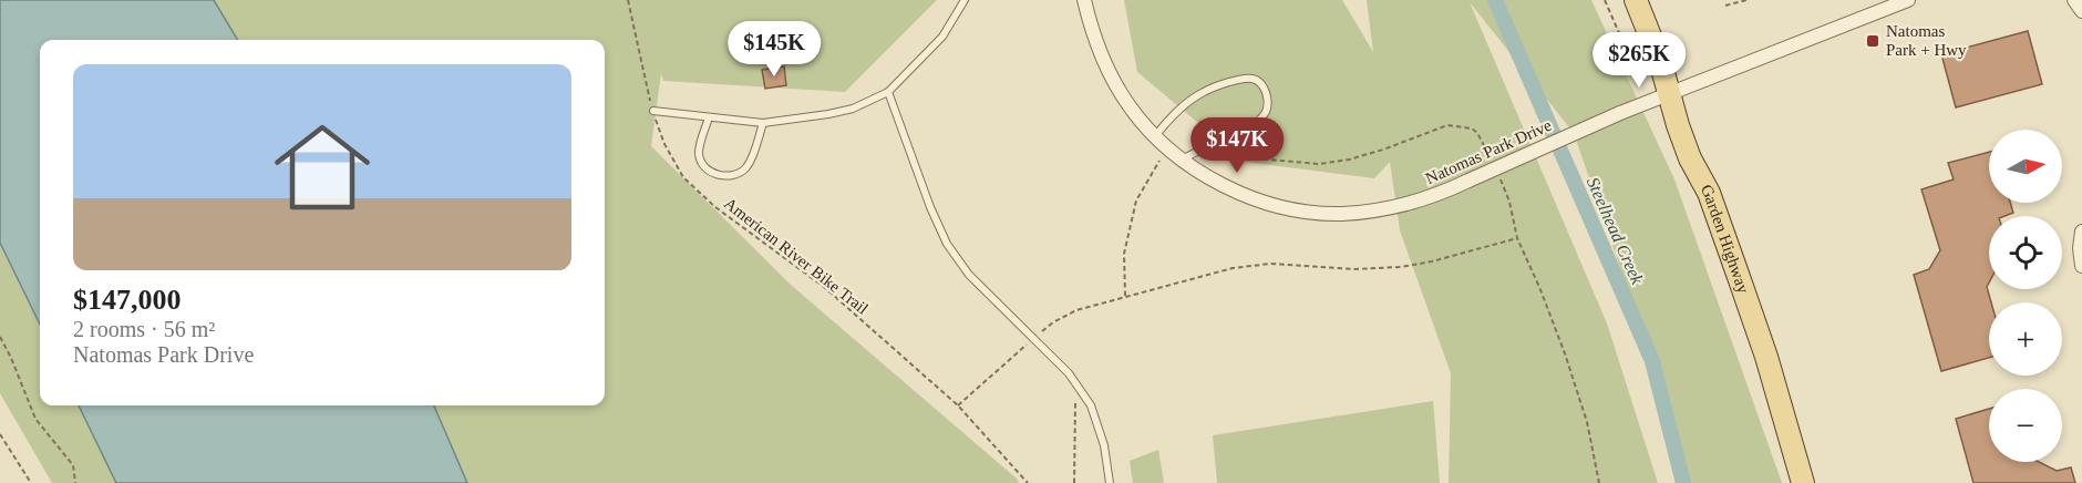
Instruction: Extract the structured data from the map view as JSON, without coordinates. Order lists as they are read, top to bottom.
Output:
{
  "streets": {
    "main road": ["Garden Highway"],
    "street": ["Natomas Park Drive"],
    "path": ["American River Bike Trail"]
  },
  "crossings": [
    ["Natomas Park Drive", "Garden Highway"]
  ],
  "water": ["Steelhead Creek"],
  "places": {
    "transit": ["Natomas Park + Hwy"]
  },
  "north": "right",
  "page": {
    "price": ["$145K", "$265K", "$147K"],
    "list": [
      {
        "name": "$147,000",
        "note": "2 rooms · 56 m² · Natomas Park Drive"
      }
    ],
    "map_buttons": ["+", "−"]
  }
}
